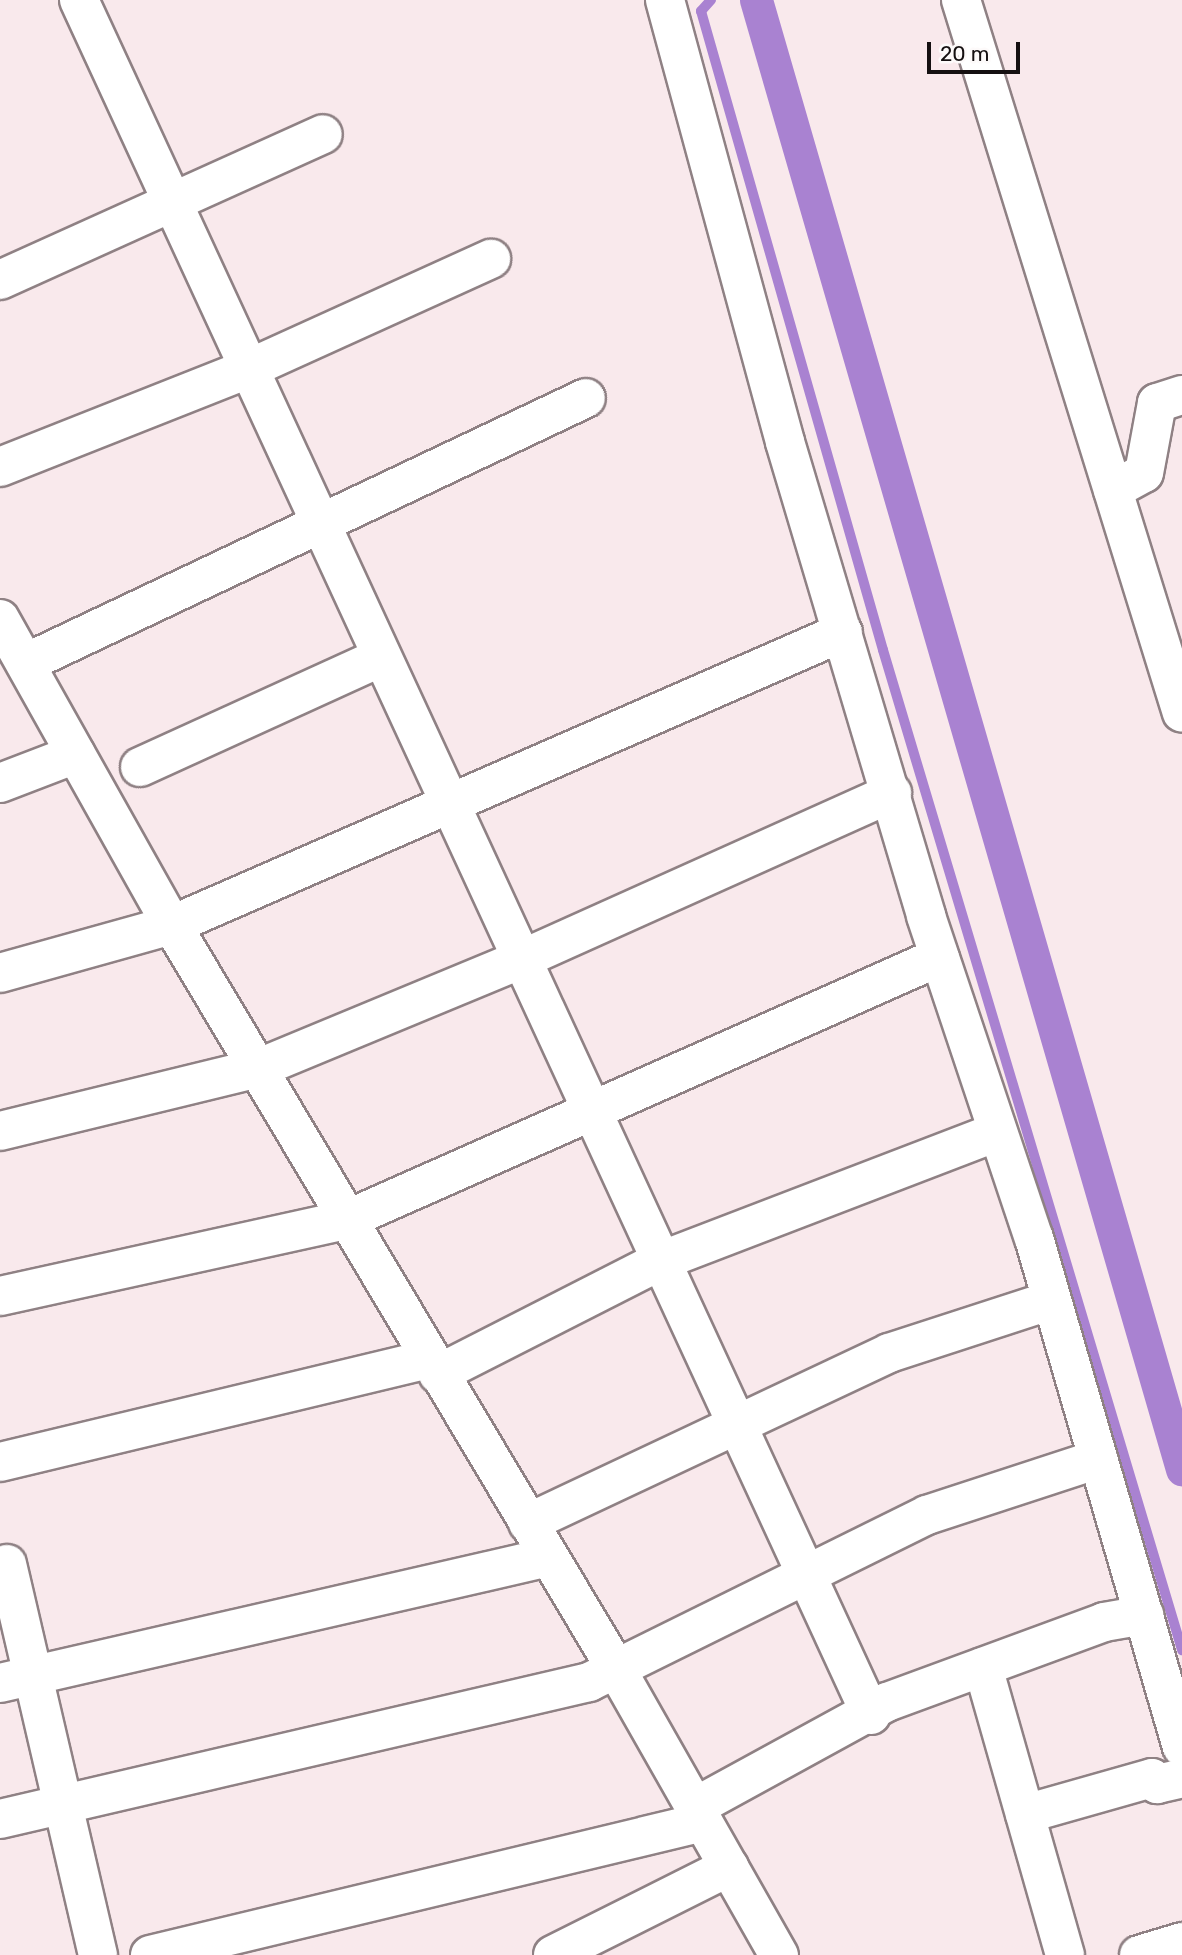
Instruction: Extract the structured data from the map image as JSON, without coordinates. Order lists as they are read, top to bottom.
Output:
{
  "scale_bar": "20 m"
}
